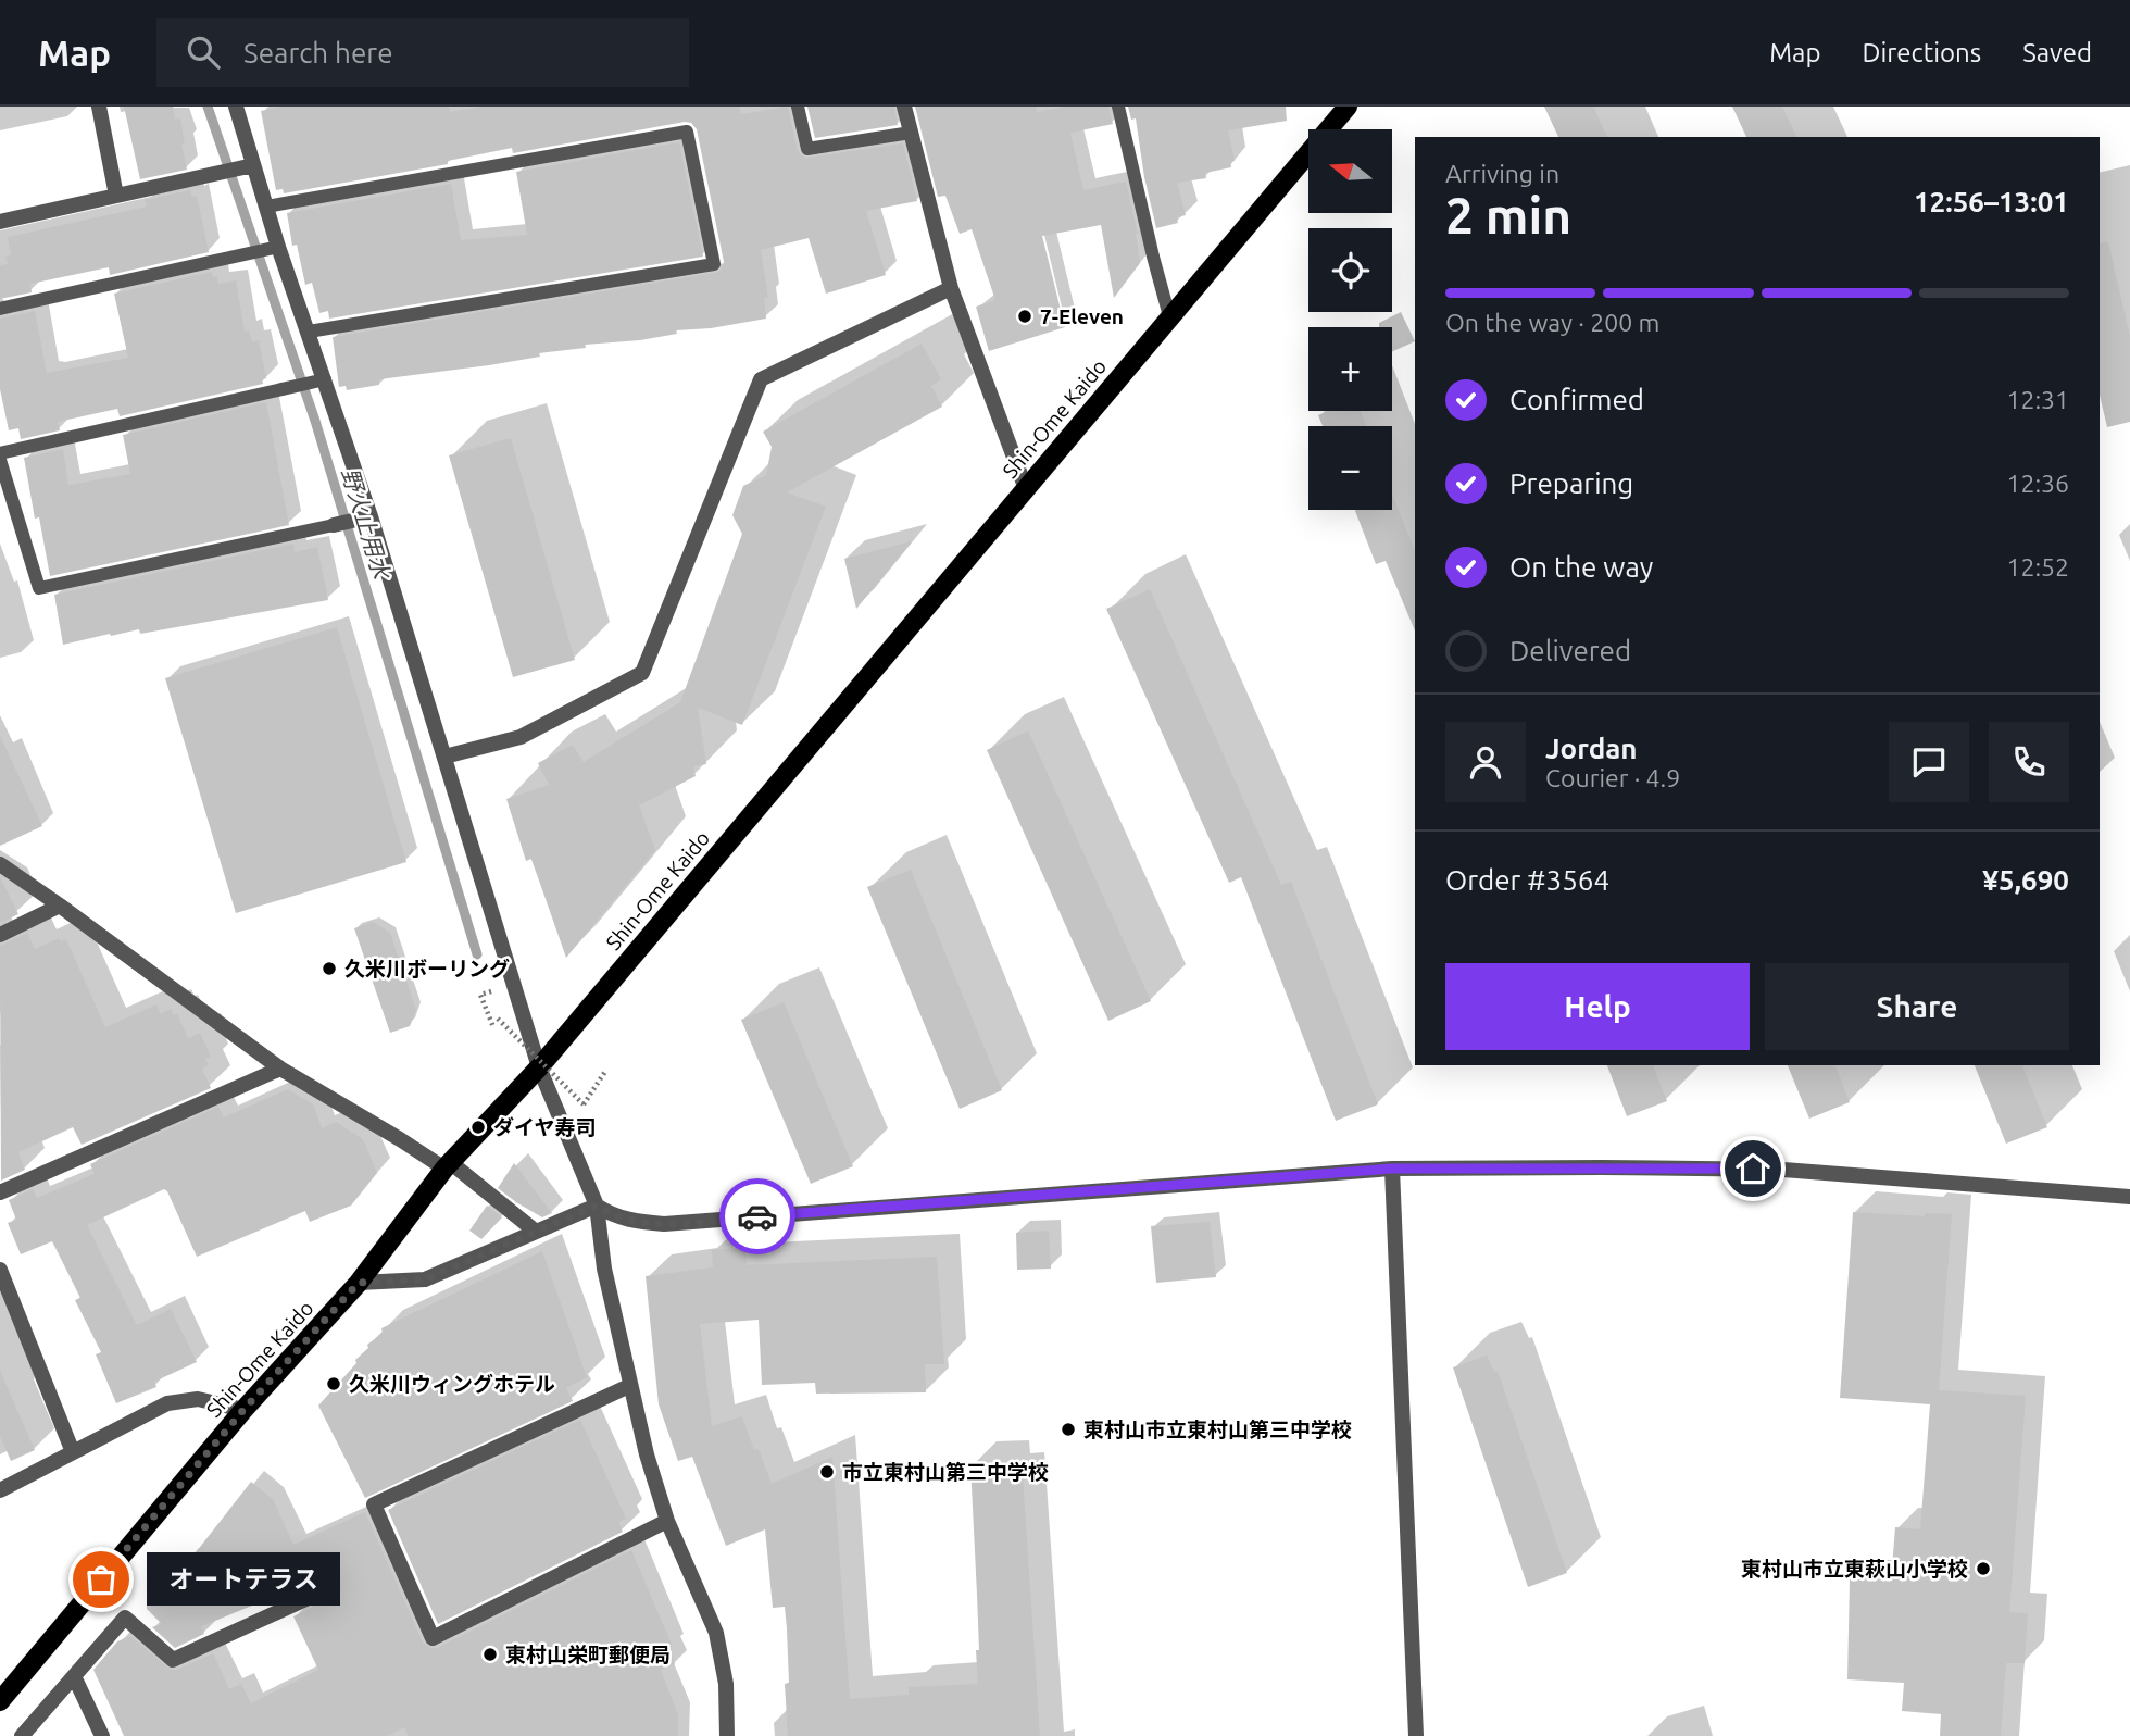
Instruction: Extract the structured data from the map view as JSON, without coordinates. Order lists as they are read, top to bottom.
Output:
{
  "streets": {
    "main road": ["Shin-Ome Kaido"]
  },
  "water": ["野火止用水"],
  "places": [
    "7-Eleven",
    "久米川ボーリング",
    "ダイヤ寿司",
    "久米川ウィングホテル",
    "東村山市立東村山第三中学校",
    "市立東村山第三中学校",
    "東村山市立東萩山小学校",
    "オートテラス",
    "東村山栄町郵便局"
  ],
  "north": "left",
  "page": {
    "header": "Map",
    "search": "Search here",
    "nav": ["Map", "Directions", "Saved"],
    "map_buttons": ["+", "−"],
    "heading": ["2 min", "Arriving in", "12:56–13:01"],
    "panel": [
      "Jordan",
      "Courier · 4.9",
      "Order #3564",
      "¥5,690"
    ],
    "bar": "On the way · 200 m",
    "list": [
      ["Confirmed", "12:31"],
      ["Preparing", "12:36"],
      ["On the way", "12:52"],
      "Delivered"
    ],
    "buttons": ["Help", "Share"],
    "bubble": "オートテラス"
  }
}
